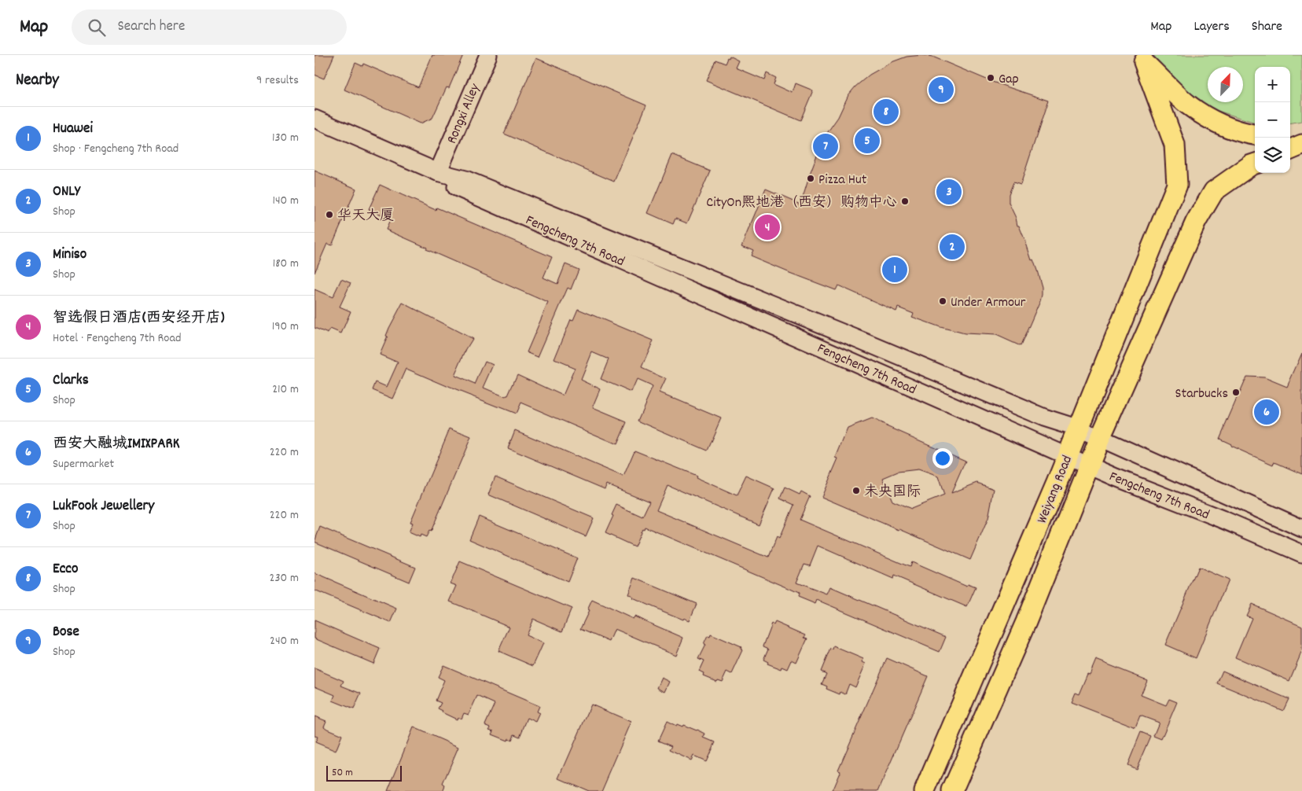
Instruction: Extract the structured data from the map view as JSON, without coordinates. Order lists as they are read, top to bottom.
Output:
{
  "streets": {
    "main road": ["Weiyang Road"],
    "street": ["Rongxi Alley", "Fengcheng 7th Road"]
  },
  "crossings": [
    ["Rongxi Alley", "Fengcheng 7th Road"],
    ["Fengcheng 7th Road", "Weiyang Road"]
  ],
  "places": [
    "Gap",
    "Pizza Hut",
    "CityOn熙地港（西安）购物中心",
    "华天大厦",
    "Under Armour",
    "Starbucks",
    "未央国际"
  ],
  "scale_bar": "50 m",
  "north": "top right",
  "page": {
    "header": "Map",
    "search": "Search here",
    "nav": ["Map", "Layers", "Share"],
    "heading": ["Nearby", "9 results"],
    "map_buttons": ["+", "−"],
    "pins": [
      "9",
      "8",
      "5",
      "7",
      "3",
      "4",
      "2",
      "1",
      "6"
    ],
    "list": [
      {
        "mark": "1",
        "name": "Huawei",
        "note": "Shop · Fengcheng 7th Road",
        "value": "130 m"
      },
      {
        "mark": "2",
        "name": "ONLY",
        "note": "Shop",
        "value": "140 m"
      },
      {
        "mark": "3",
        "name": "Miniso",
        "note": "Shop",
        "value": "180 m"
      },
      {
        "mark": "4",
        "name": "智选假日酒店(西安经开店)",
        "note": "Hotel · Fengcheng 7th Road",
        "value": "190 m"
      },
      {
        "mark": "5",
        "name": "Clarks",
        "note": "Shop",
        "value": "210 m"
      },
      {
        "mark": "6",
        "name": "西安大融城IMIXPARK",
        "note": "Supermarket",
        "value": "220 m"
      },
      {
        "mark": "7",
        "name": "LukFook Jewellery",
        "note": "Shop",
        "value": "220 m"
      },
      {
        "mark": "8",
        "name": "Ecco",
        "note": "Shop",
        "value": "230 m"
      },
      {
        "mark": "9",
        "name": "Bose",
        "note": "Shop",
        "value": "240 m"
      }
    ],
    "scale": "50 m"
  }
}
